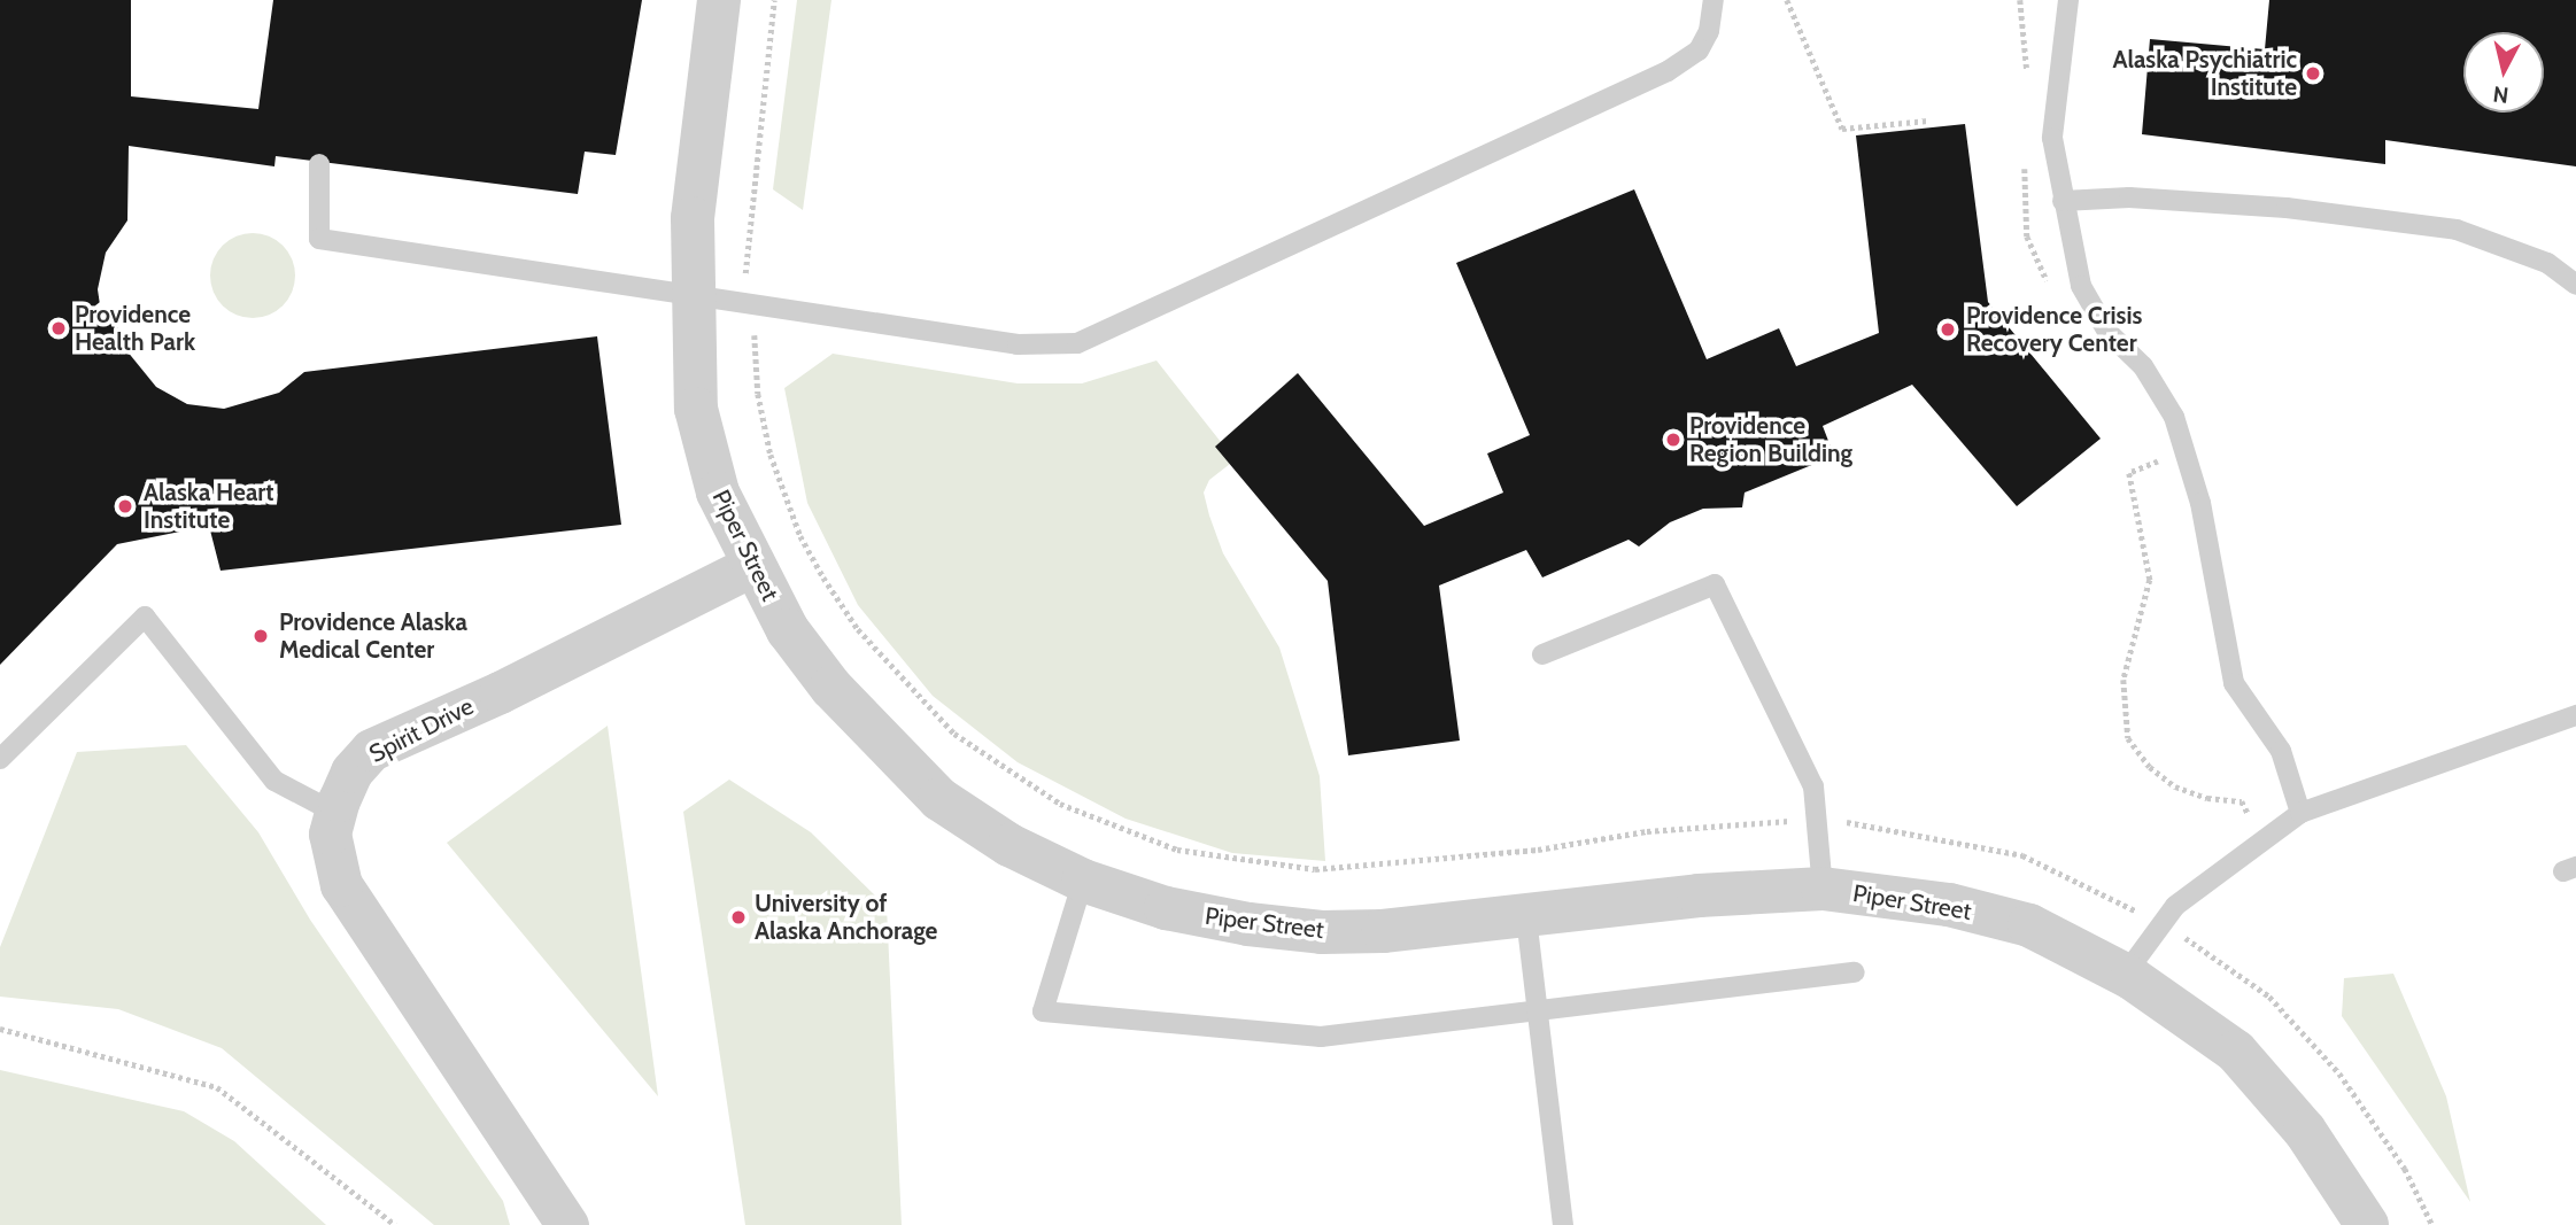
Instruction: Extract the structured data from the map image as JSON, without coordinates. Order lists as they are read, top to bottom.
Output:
{
  "streets": {
    "street": ["Piper Street", "Spirit Drive"]
  },
  "crossings": [
    ["Piper Street", "Spirit Drive"]
  ],
  "places": [
    "Alaska Psychiatric Institute",
    "Providence Health Park",
    "Providence Crisis Recovery Center",
    "Providence Region Building",
    "Alaska Heart Institute",
    "Providence Alaska Medical Center",
    "University of Alaska Anchorage"
  ],
  "north": "bottom"
}
